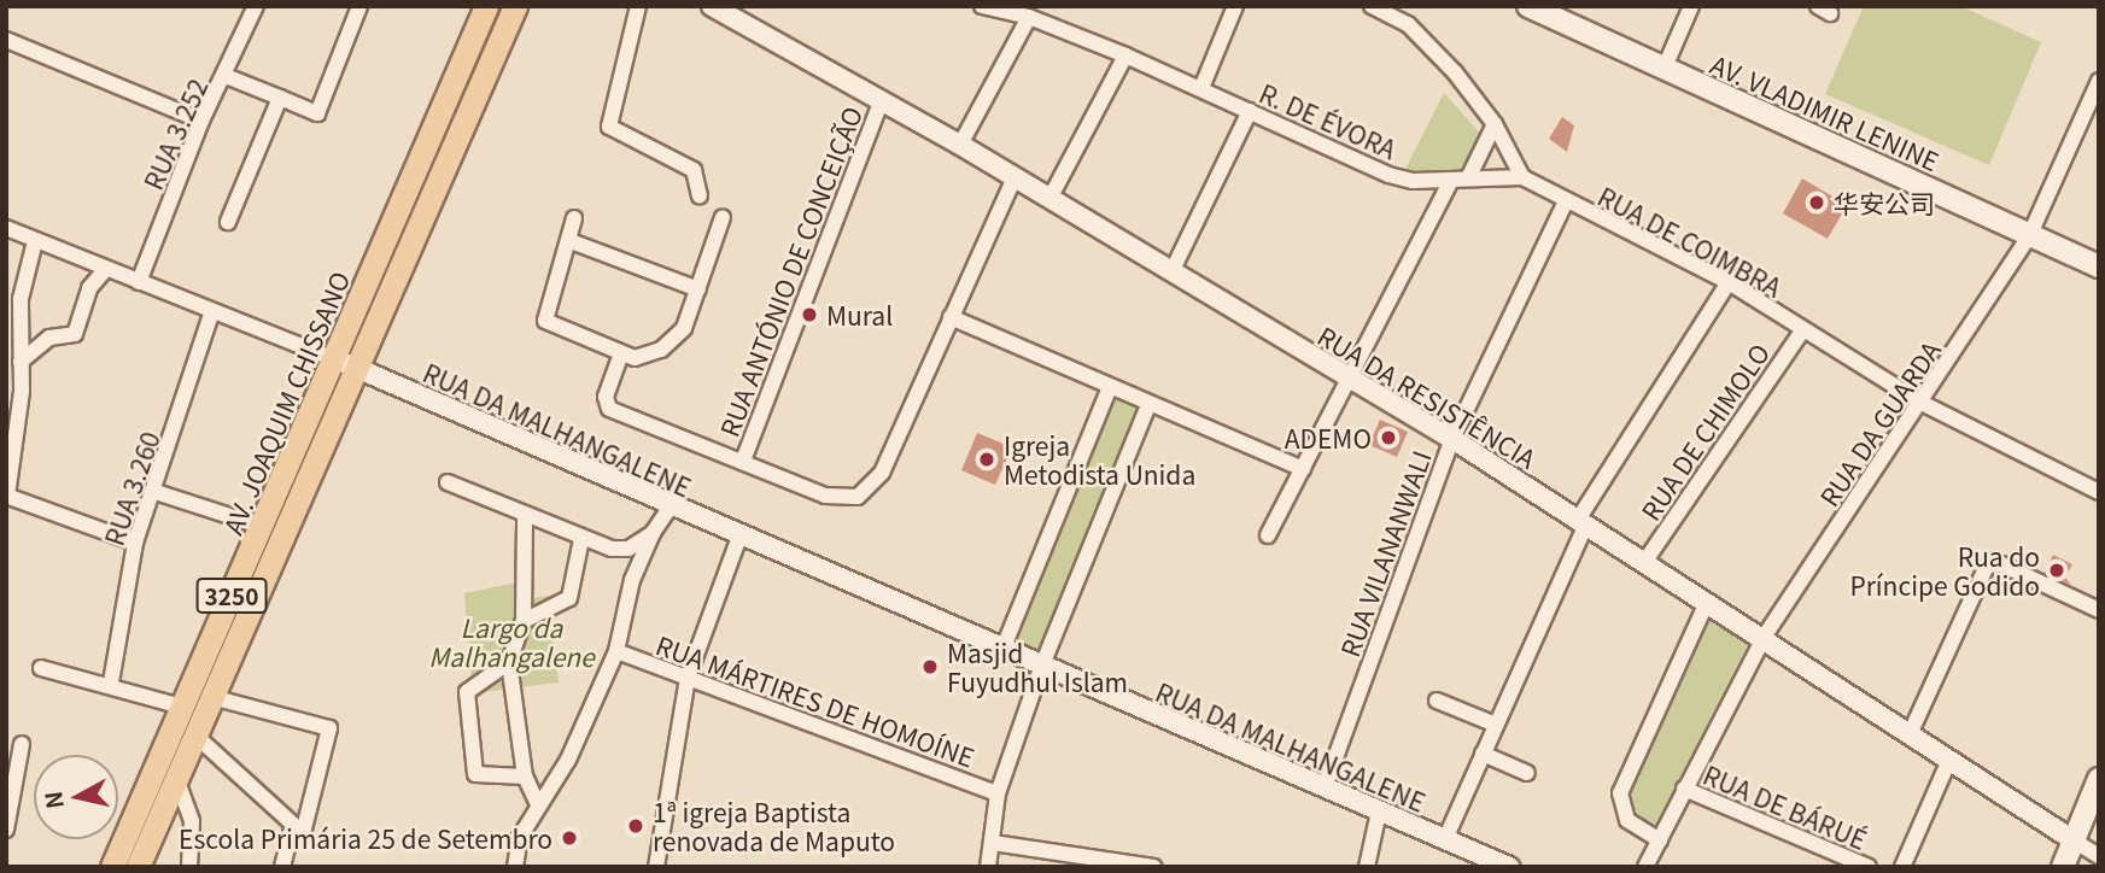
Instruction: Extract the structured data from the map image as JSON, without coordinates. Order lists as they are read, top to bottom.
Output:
{
  "streets": {
    "main road": ["AV. VLADIMIR LENINE", "AV. JOAQUIM CHISSANO", "3250"],
    "street": [
      "R. DE ÉVORA",
      "RUA 3.252",
      "RUA DE COIMBRA",
      "RUA ANTÓNIO DE CONCEIÇÃO",
      "RUA DA RESISTÊNCIA",
      "RUA DA GUARDA",
      "RUA DA MALHANGALENE",
      "RUA DE CHIMOLO",
      "RUA 3.260",
      "RUA VILANANWALI",
      "RUA MÁRTIRES DE HOMOÍNE",
      "RUA DE BÁRUÉ"
    ]
  },
  "crossings": [
    ["AV. VLADIMIR LENINE", "RUA DA GUARDA"],
    ["R. DE ÉVORA", "RUA DE COIMBRA"],
    ["RUA DE COIMBRA", "RUA DA GUARDA"],
    ["RUA DE COIMBRA", "RUA DA MALHANGALENE"],
    ["RUA DE COIMBRA", "RUA DE CHIMOLO"],
    ["RUA DE COIMBRA", "RUA VILANANWALI"],
    ["RUA ANTÓNIO DE CONCEIÇÃO", "RUA DA RESISTÊNCIA"],
    ["RUA DA RESISTÊNCIA", "RUA DA GUARDA"],
    ["RUA DA RESISTÊNCIA", "RUA DA MALHANGALENE"],
    ["RUA DA RESISTÊNCIA", "RUA DE CHIMOLO"],
    ["RUA DA RESISTÊNCIA", "RUA VILANANWALI"],
    ["AV. JOAQUIM CHISSANO", "RUA DA MALHANGALENE"],
    ["RUA DA GUARDA", "RUA DE BÁRUÉ"],
    ["RUA DA MALHANGALENE", "RUA VILANANWALI"]
  ],
  "parks": ["Largo da Malhangalene"],
  "places": [
    "华安公司",
    "Mural",
    "ADEMO",
    "Igreja Metodista Unida",
    "Rua do Príncipe Godido",
    "Masjid Fuyudhul Islam",
    "1ª igreja Baptista renovada de Maputo",
    "Escola Primária 25 de Setembro"
  ],
  "north": "left"
}
